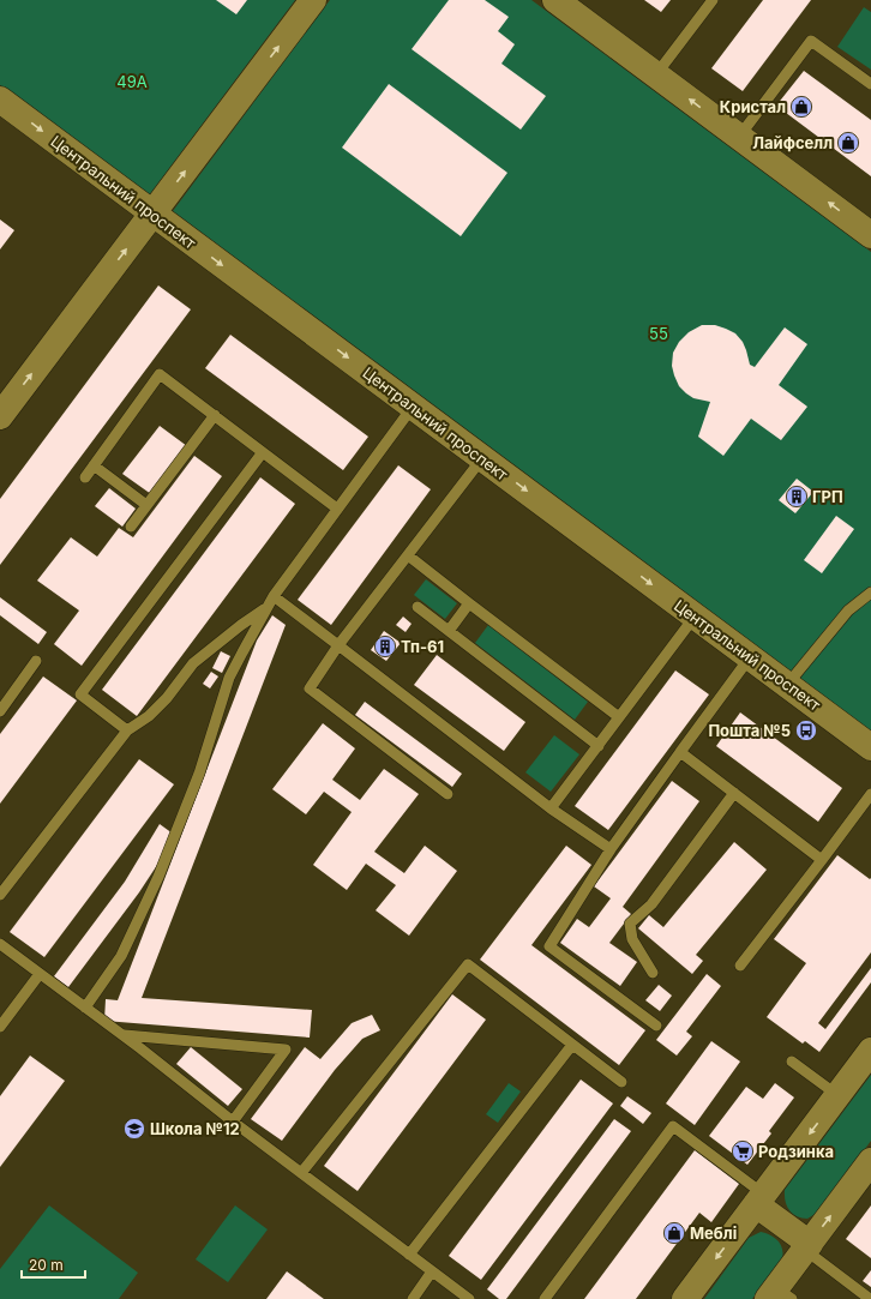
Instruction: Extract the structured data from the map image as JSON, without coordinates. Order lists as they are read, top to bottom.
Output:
{
  "streets": {
    "street": ["Центральний проспект"]
  },
  "one_way": ["Центральний проспект"],
  "parks": ["49А", "55"],
  "places": {
    "shop": ["Кристал", "Лайфселл", "Меблi"],
    "building": ["ГРП", "Тп-61"],
    "bus stop": ["Пошта №5"],
    "school or university": ["Школа №12"],
    "supermarket": ["Родзинка"]
  },
  "scale_bar": "20 m"
}
